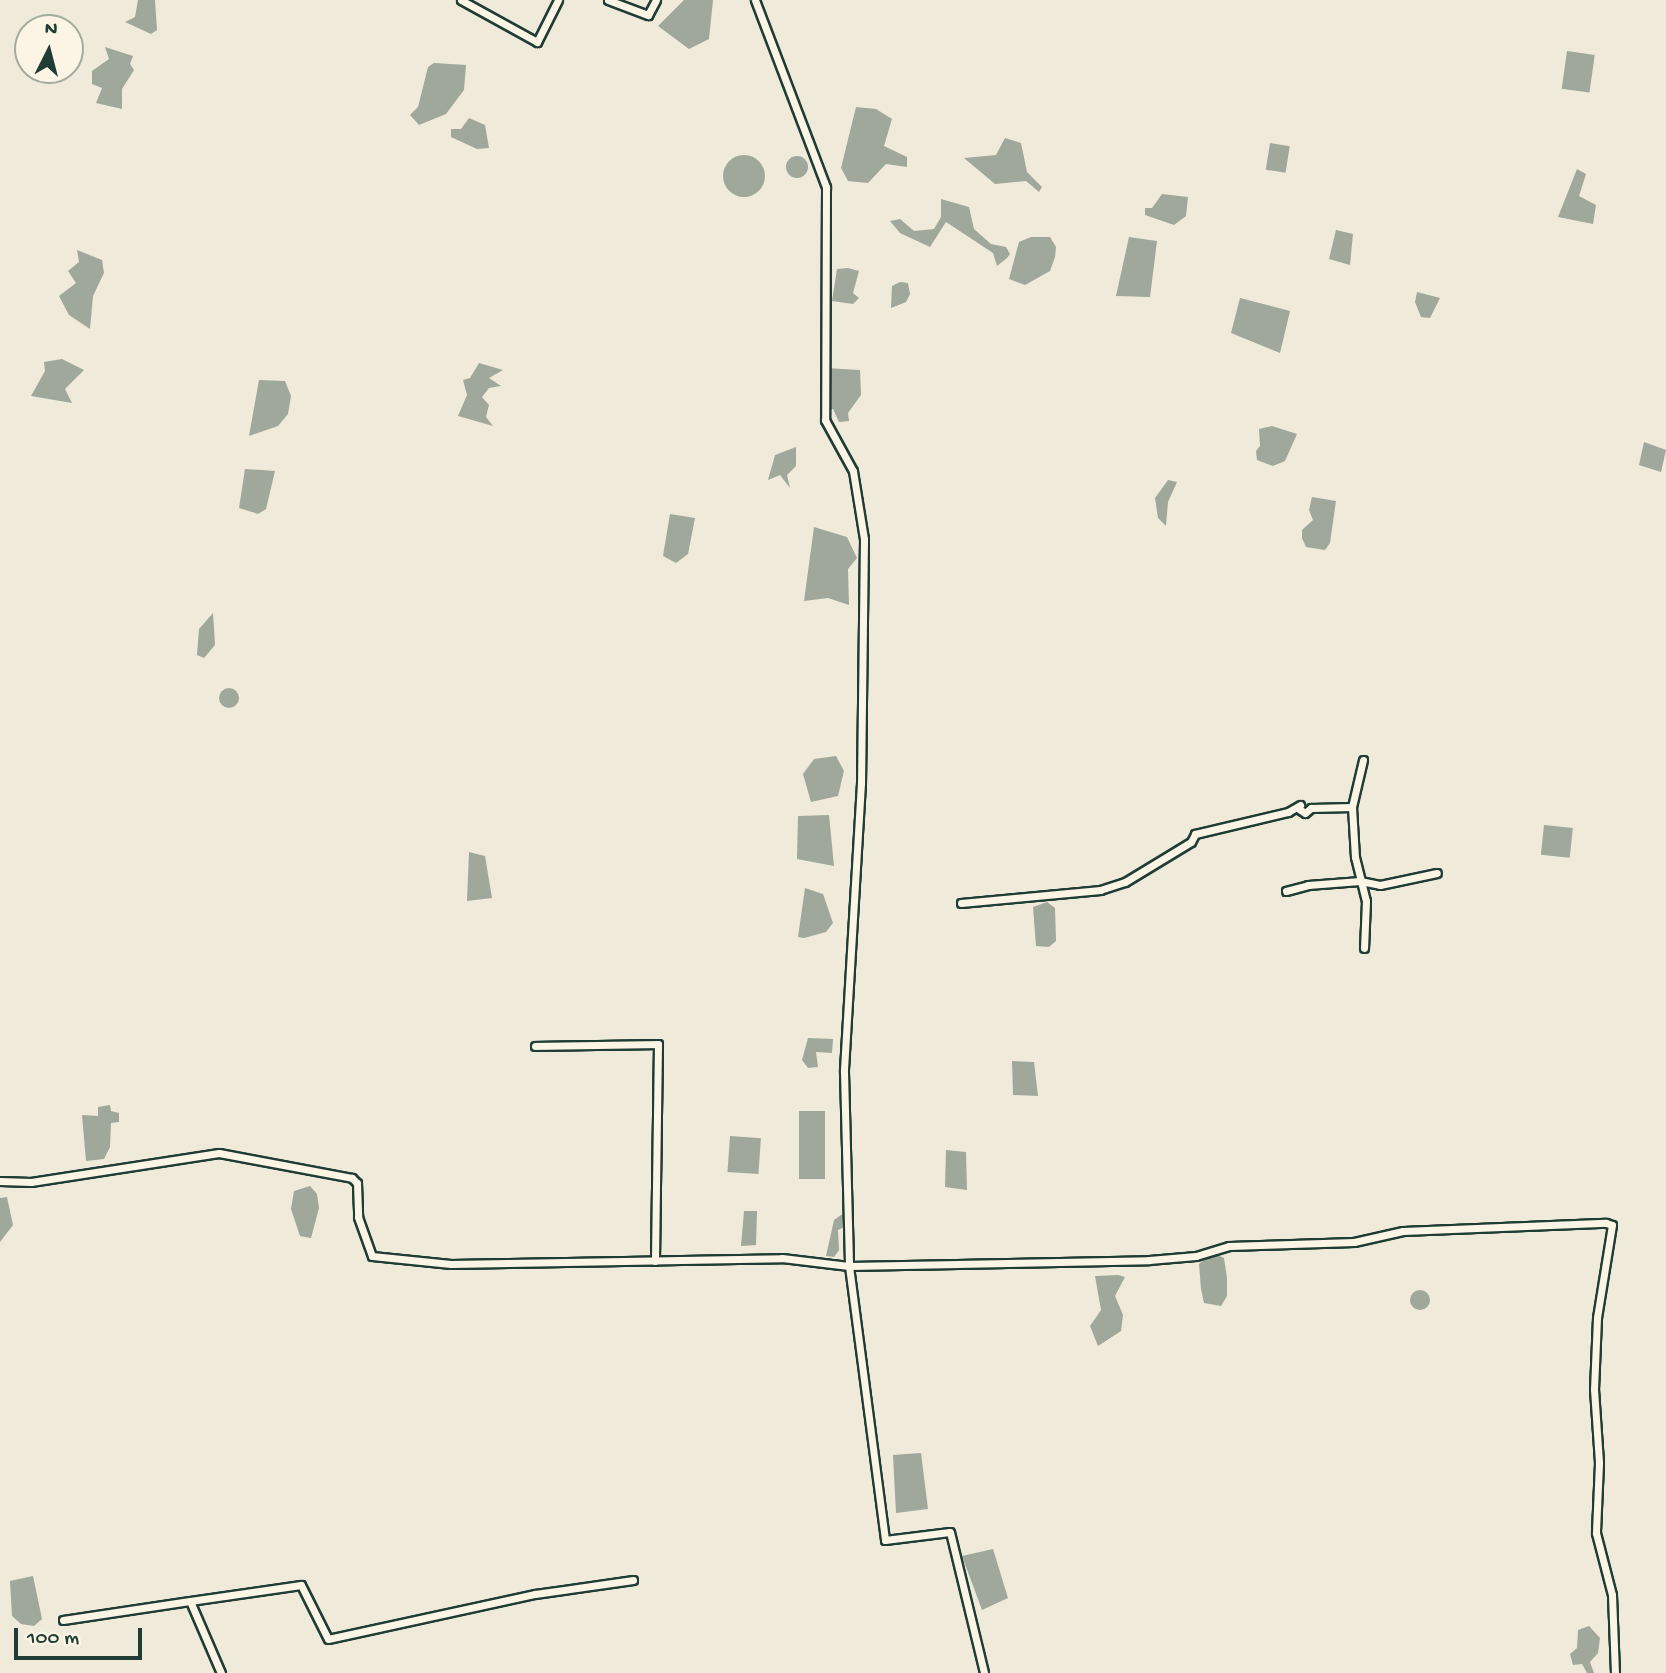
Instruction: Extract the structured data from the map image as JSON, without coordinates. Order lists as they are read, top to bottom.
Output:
{
  "scale_bar": "100 m",
  "north": "top"
}
